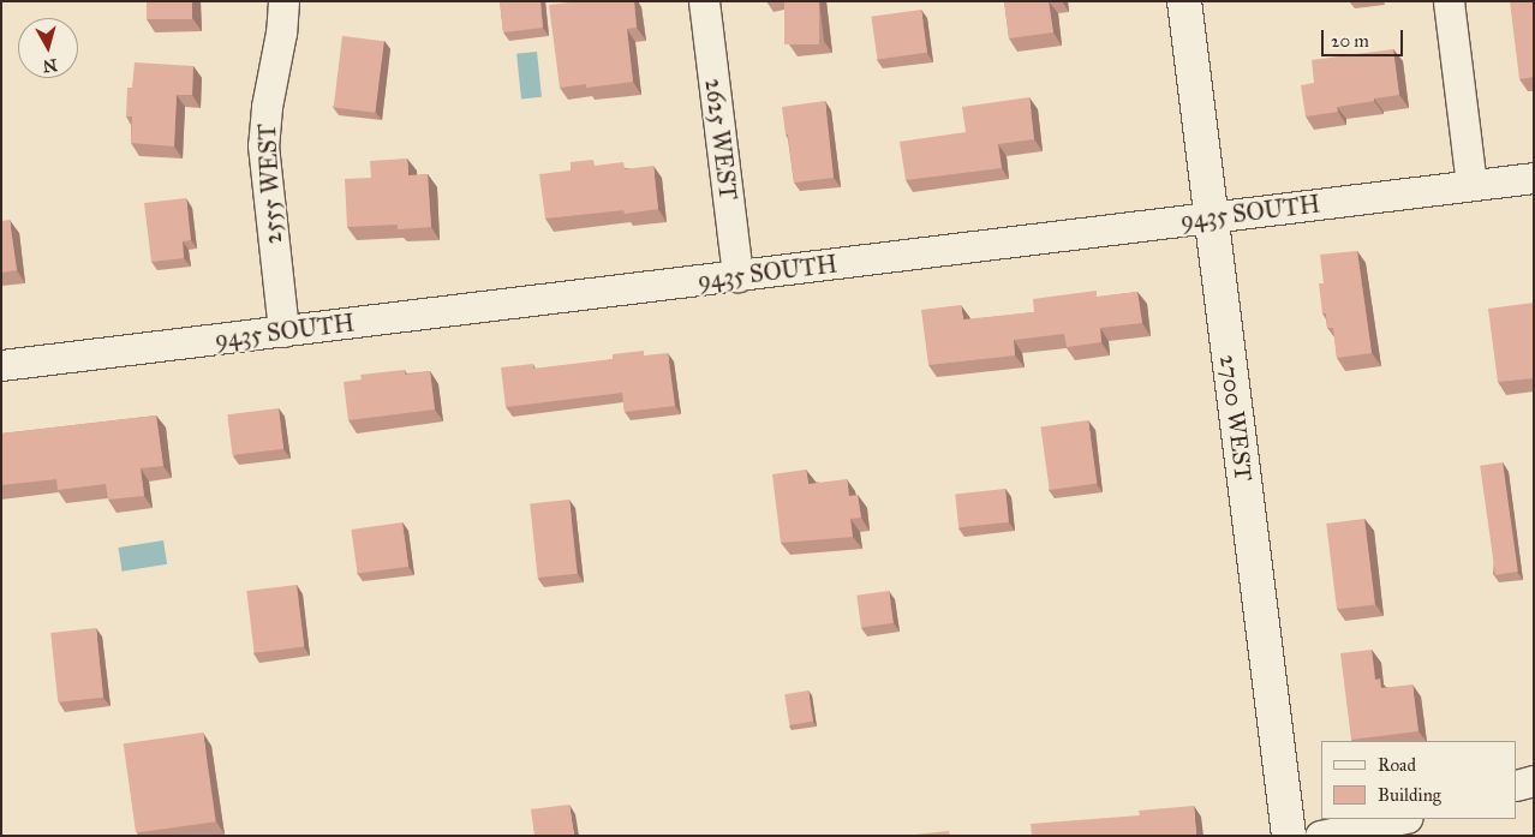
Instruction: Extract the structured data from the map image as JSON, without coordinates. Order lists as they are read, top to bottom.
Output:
{
  "streets": {
    "main road": ["2700 WEST"],
    "street": ["2625 WEST", "2555 WEST", "9435 SOUTH"]
  },
  "crossings": [
    ["2625 WEST", "9435 SOUTH"],
    ["2555 WEST", "9435 SOUTH"],
    ["9435 SOUTH", "2700 WEST"]
  ],
  "legend": ["Road", "Building"],
  "scale_bar": "20 m",
  "north": "bottom"
}
